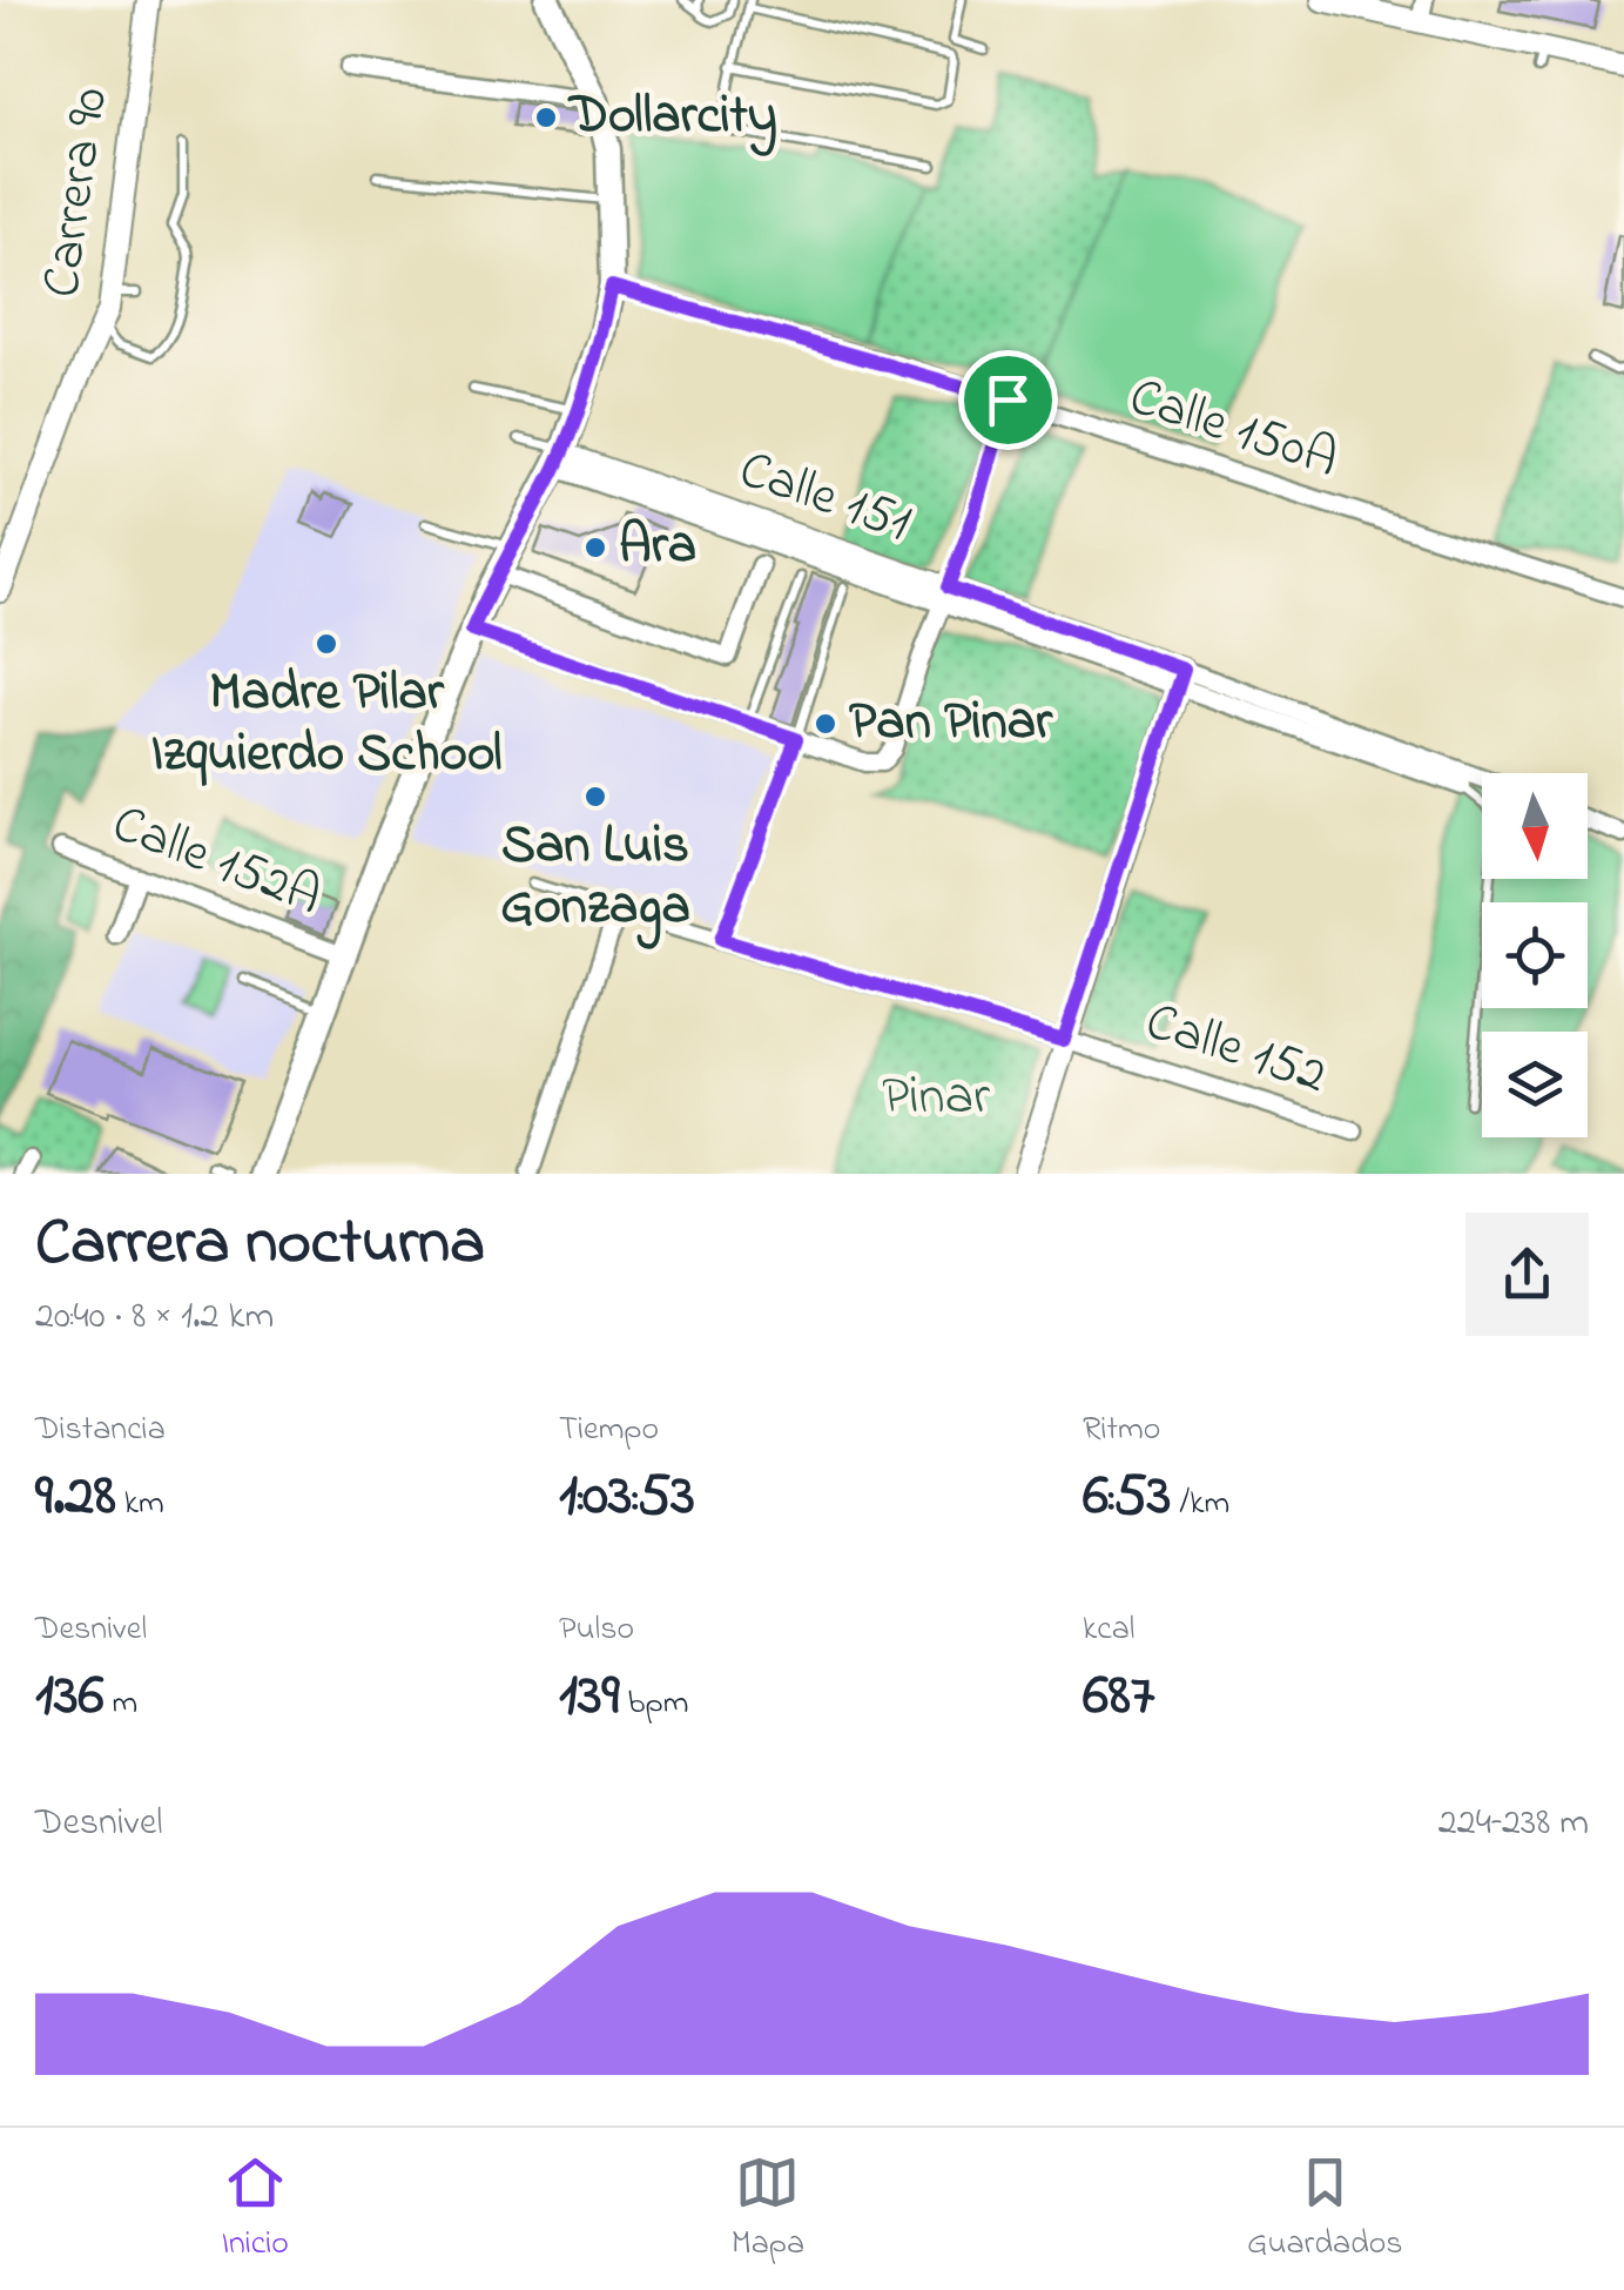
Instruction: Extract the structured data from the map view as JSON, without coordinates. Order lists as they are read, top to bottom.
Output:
{
  "streets": {
    "street": [
      "Carrera 90",
      "Calle 150A",
      "Calle 151",
      "Calle 152A",
      "Calle 152"
    ]
  },
  "parks": ["Pinar"],
  "places": [
    "Dollarcity",
    "Ara",
    "Madre Pilar Izquierdo School",
    "Pan Pinar",
    "San Luis Gonzaga"
  ],
  "north": "bottom",
  "page": {
    "heading": ["Carrera nocturna", "20:40 · 8 × 1.2 km"],
    "stats": [
      ["Distancia", "9.28 km"],
      ["Tiempo", "1:03:53"],
      ["Ritmo", "6:53 /km"],
      ["Desnivel", "136 m"],
      ["Pulso", "139 bpm"],
      ["kcal", "687"]
    ],
    "chart": ["Desnivel", "224–238 m"],
    "tabs": ["Inicio", "Mapa", "Guardados"]
  }
}
